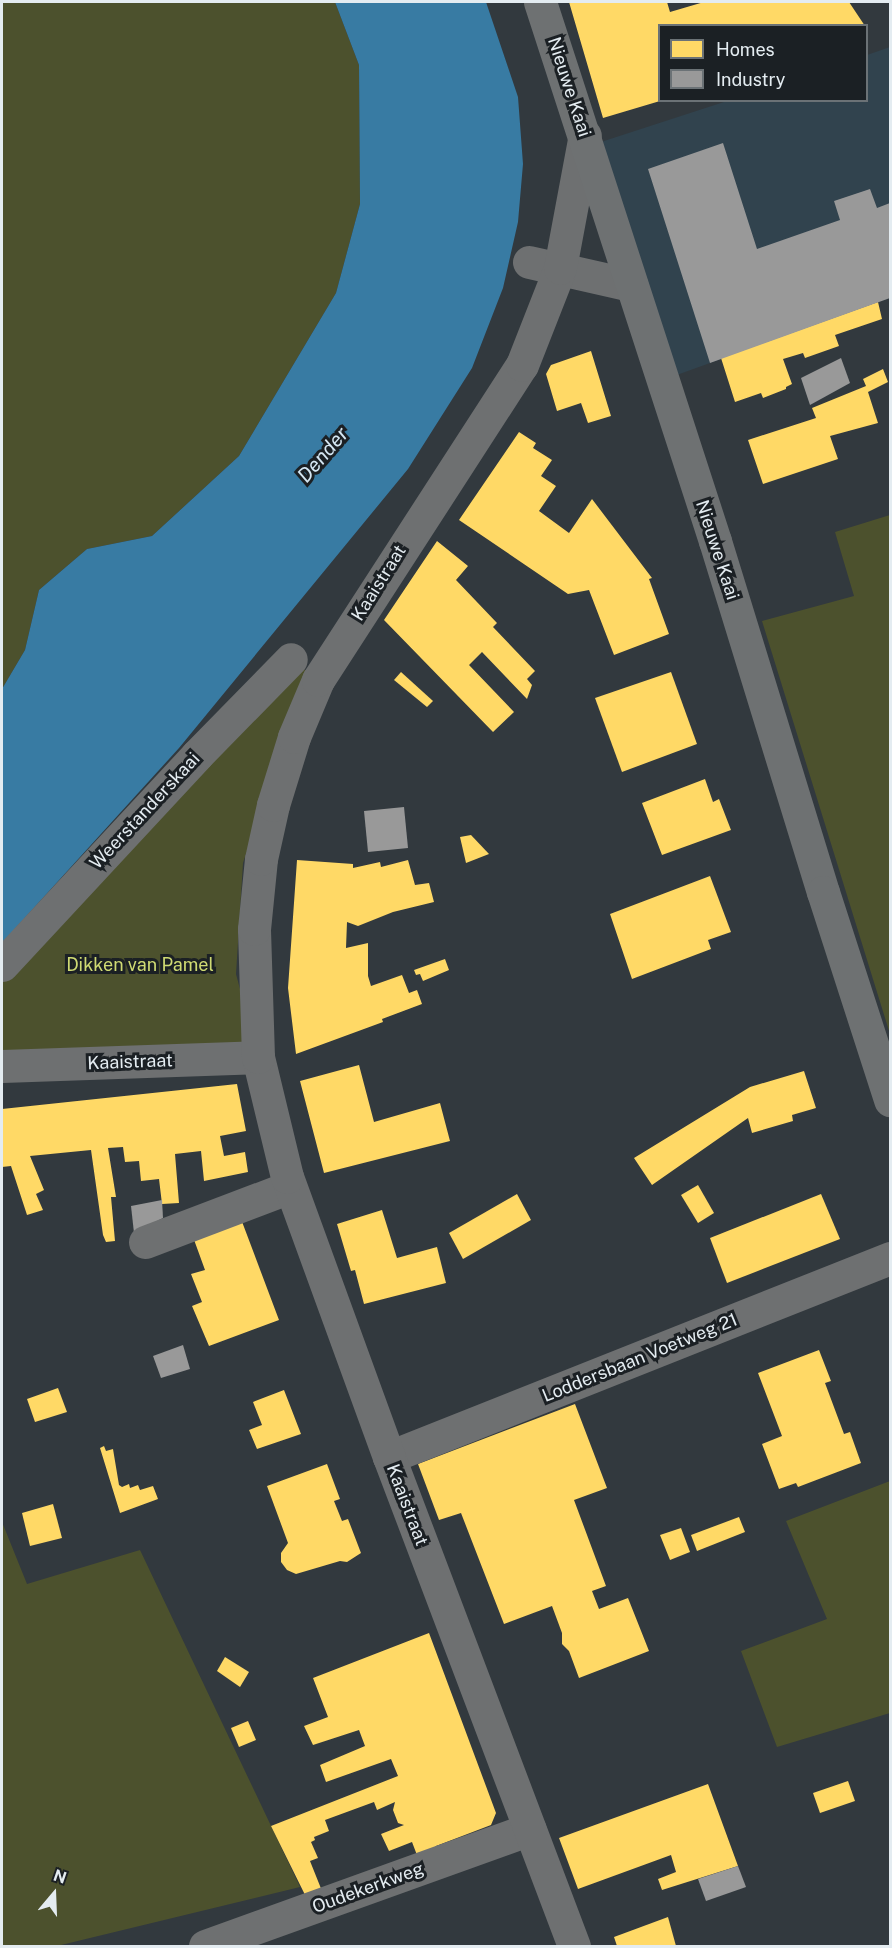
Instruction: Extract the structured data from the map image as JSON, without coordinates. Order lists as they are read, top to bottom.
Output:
{
  "streets": {
    "main road": ["Nieuwe Kaai"],
    "street": [
      "Kaaistraat",
      "Weerstanderskaai",
      "Loddersbaan Voetweg 21",
      "Oudekerkweg"
    ]
  },
  "crossings": [
    ["Nieuwe Kaai", "Kaaistraat"],
    ["Kaaistraat", "Loddersbaan Voetweg 21"],
    ["Kaaistraat", "Oudekerkweg"]
  ],
  "water": ["Dender"],
  "parks": ["Dikken van Pamel"],
  "legend": ["Homes", "Industry"],
  "north": "top"
}
